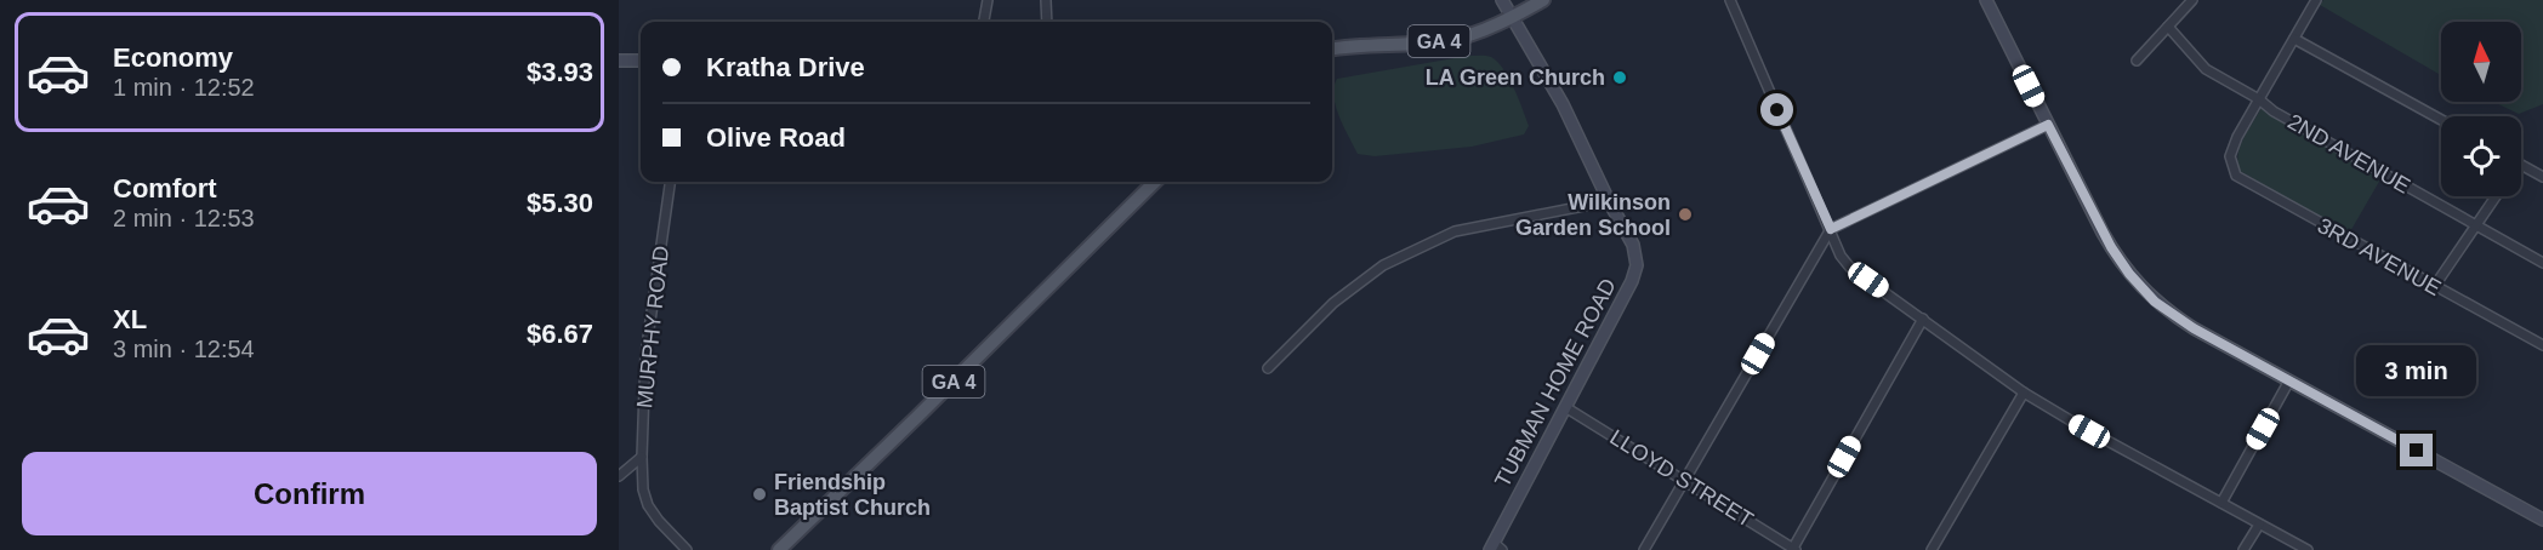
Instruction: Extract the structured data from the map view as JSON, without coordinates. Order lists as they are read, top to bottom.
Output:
{
  "streets": {
    "main road": ["GA 4"],
    "street": [
      "2ND AVENUE",
      "3RD AVENUE",
      "MURPHY ROAD",
      "TUBMAN HOME ROAD",
      "LLOYD STREET"
    ]
  },
  "crossings": [
    ["GA 4", "TUBMAN HOME ROAD"],
    ["2ND AVENUE", "3RD AVENUE"],
    ["TUBMAN HOME ROAD", "LLOYD STREET"]
  ],
  "places": ["LA Green Church", "Wilkinson Garden School", "Friendship Baptist Church"],
  "north": "top",
  "page": {
    "list": [
      {
        "name": "Economy",
        "note": "1 min · 12:52",
        "value": "$3.93"
      },
      {
        "name": "Comfort",
        "note": "2 min · 12:53",
        "value": "$5.30"
      },
      {
        "name": "XL",
        "note": "3 min · 12:54",
        "value": "$6.67"
      }
    ],
    "banner": ["Kratha Drive", "Olive Road"],
    "bubble": "3 min",
    "buttons": "Confirm"
  }
}
